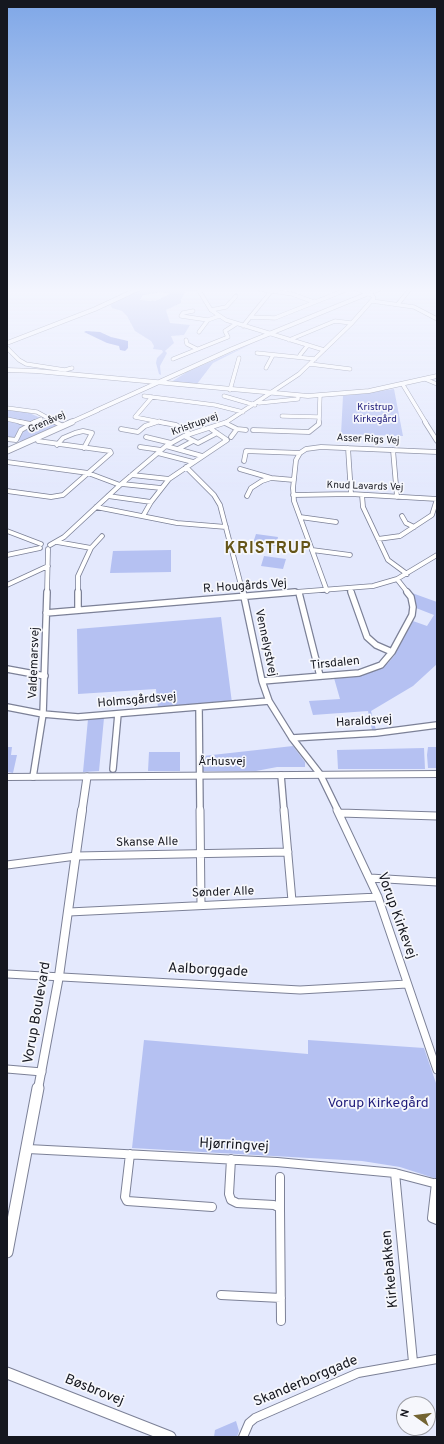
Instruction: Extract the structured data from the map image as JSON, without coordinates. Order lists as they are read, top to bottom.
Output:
{
  "streets": {
    "main road": ["Århusvej"],
    "street": [
      "Grenåvej",
      "Kristrupvej",
      "Asser Rigs Vej",
      "Knud Lavards Vej",
      "R. Hougårds Vej",
      "Vennelystvej",
      "Valdemarsvej",
      "Tirsdalen",
      "Holmsgårdsvej",
      "Haraldsvej",
      "Skanse Alle",
      "Sønder Alle",
      "Vorup Kirkevej",
      "Aalborggade",
      "Vorup Boulevard",
      "Hjørringvej",
      "Kirkebakken",
      "Skanderborggade",
      "Bøsbrovej"
    ]
  },
  "crossings": [
    ["Kristrupvej", "Valdemarsvej"],
    ["R. Hougårds Vej", "Vennelystvej"],
    ["R. Hougårds Vej", "Valdemarsvej"],
    ["R. Hougårds Vej", "Tirsdalen"],
    ["Vennelystvej", "Tirsdalen"],
    ["Vennelystvej", "Holmsgårdsvej"],
    ["Vennelystvej", "Haraldsvej"],
    ["Vennelystvej", "Århusvej"],
    ["Vennelystvej", "Vorup Kirkevej"],
    ["Valdemarsvej", "Holmsgårdsvej"],
    ["Valdemarsvej", "Århusvej"],
    ["Århusvej", "Vorup Kirkevej"],
    ["Århusvej", "Vorup Boulevard"],
    ["Skanse Alle", "Vorup Boulevard"],
    ["Sønder Alle", "Vorup Kirkevej"],
    ["Sønder Alle", "Vorup Boulevard"],
    ["Vorup Kirkevej", "Aalborggade"],
    ["Aalborggade", "Vorup Boulevard"],
    ["Vorup Boulevard", "Hjørringvej"],
    ["Hjørringvej", "Kirkebakken"],
    ["Kirkebakken", "Skanderborggade"]
  ],
  "districts": ["KRISTRUP"],
  "parks": ["Kristrup Kirkegård", "Vorup Kirkegård"],
  "north": "left"
}
